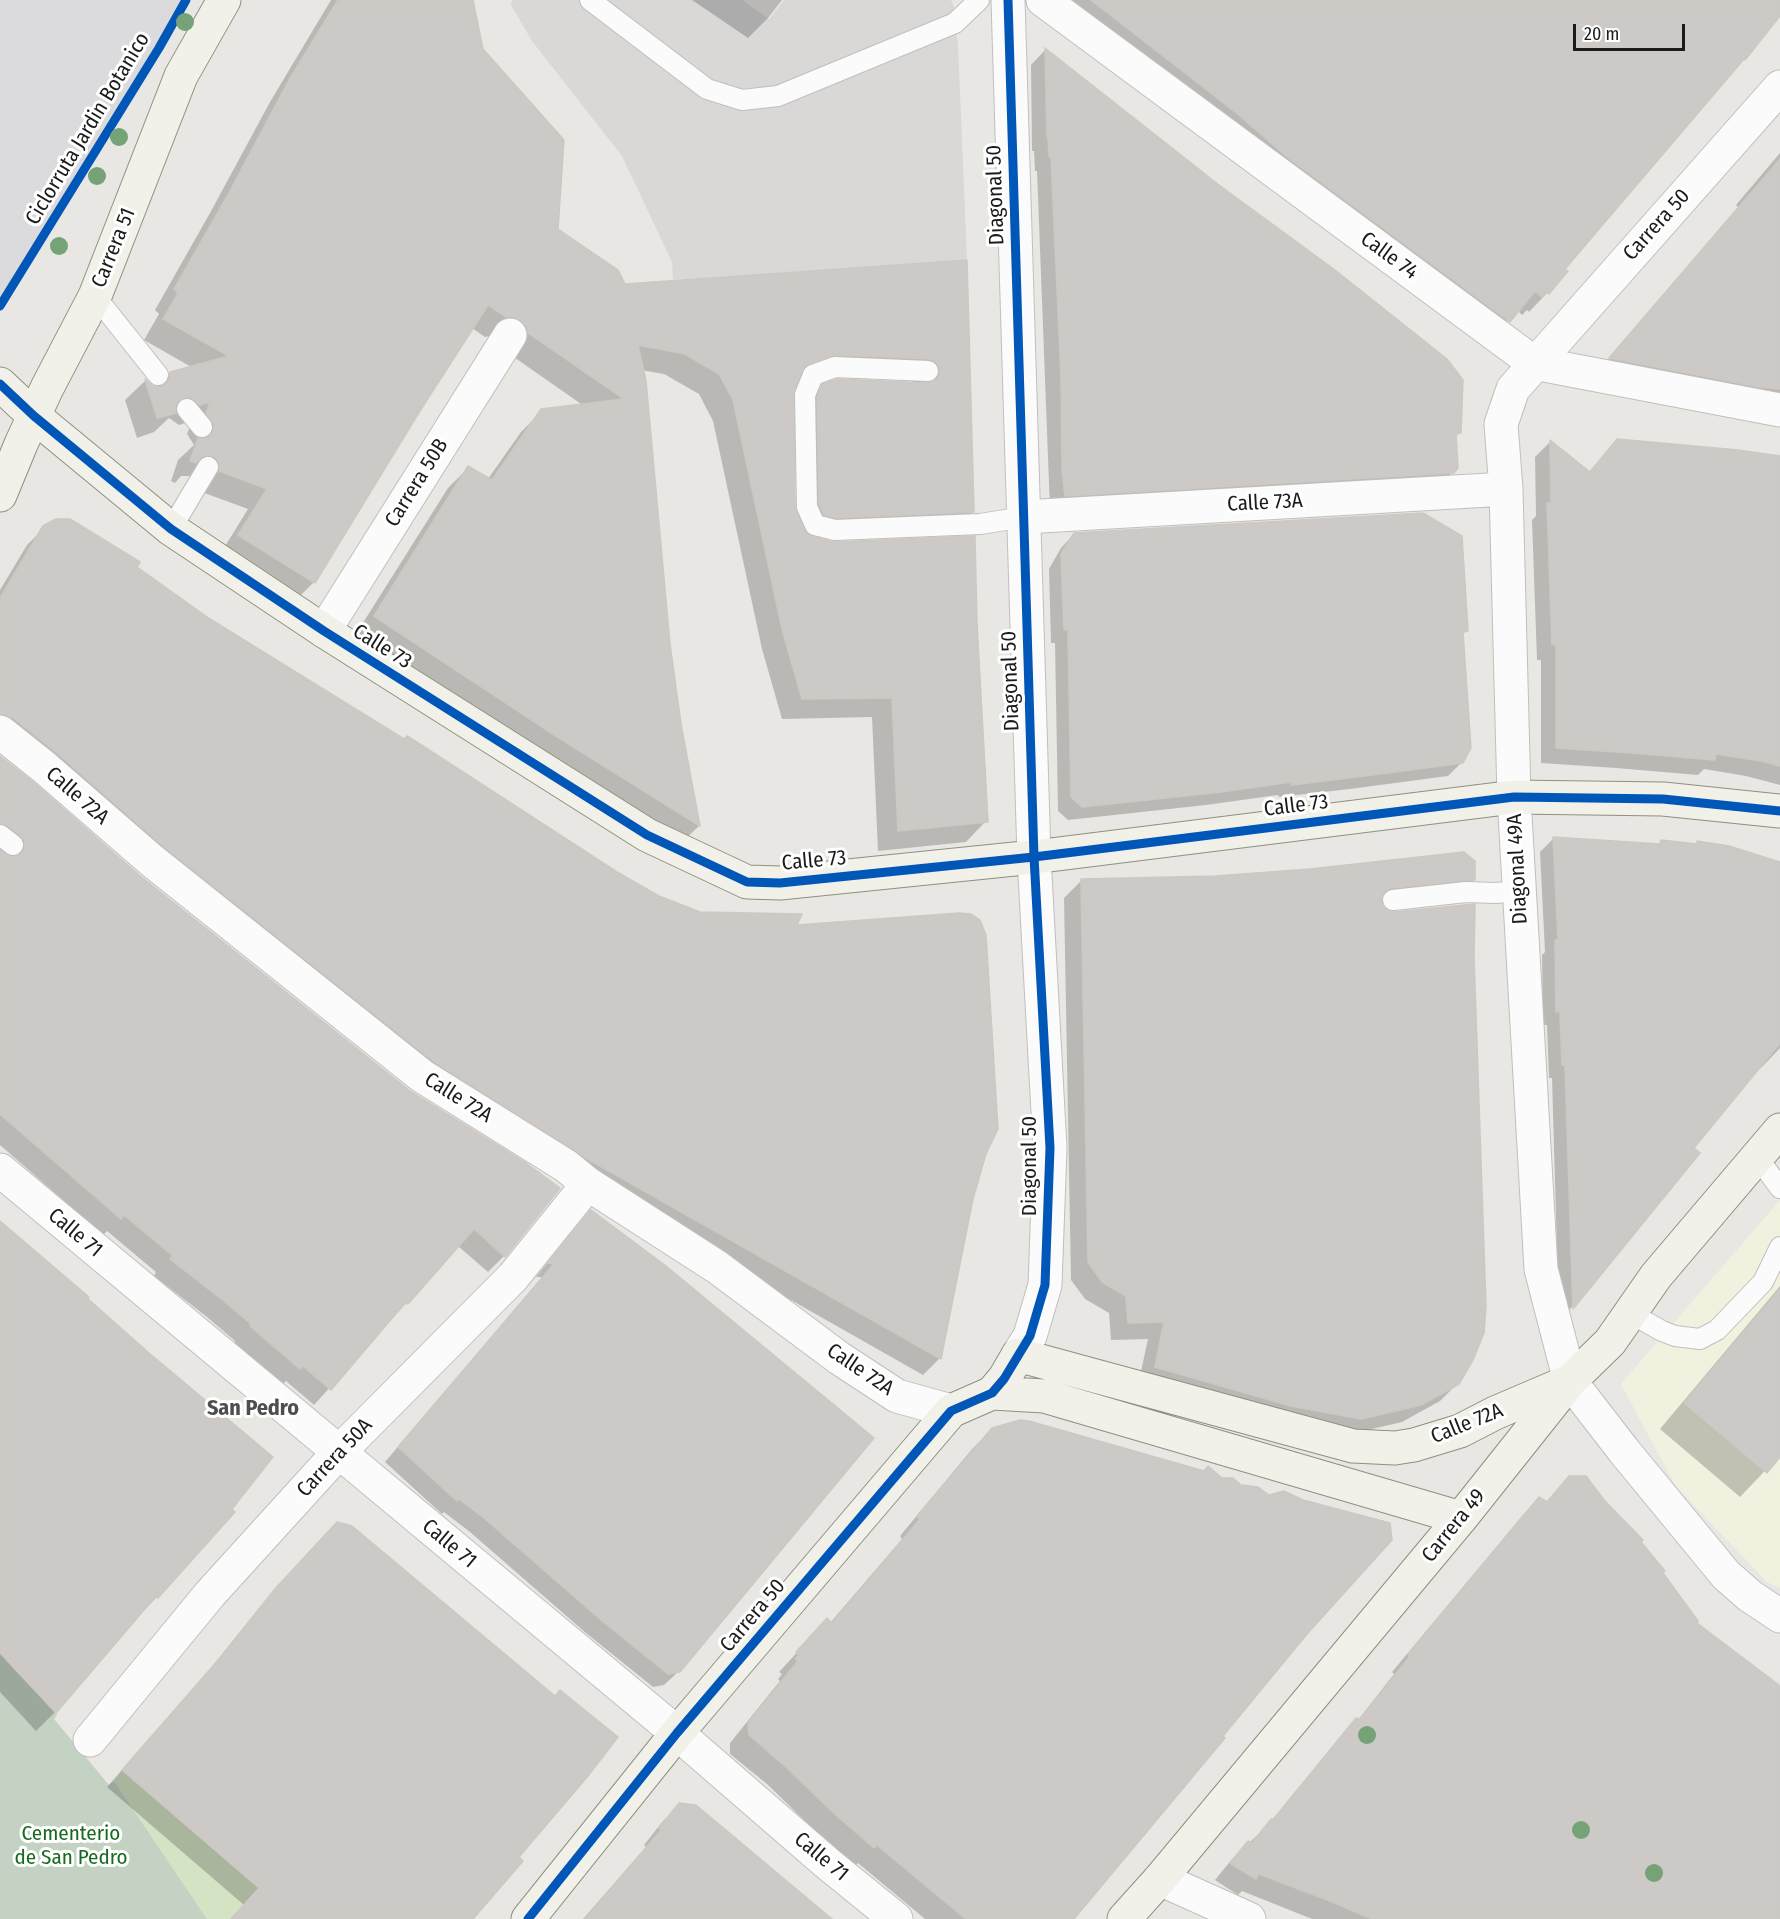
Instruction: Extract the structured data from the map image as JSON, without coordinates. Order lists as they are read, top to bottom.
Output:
{
  "streets": {
    "street": [
      "Diagonal 50",
      "Carrera 50",
      "Carrera 51",
      "Calle 74",
      "Carrera 50B",
      "Calle 73A",
      "Calle 73",
      "Calle 72A",
      "Diagonal 49A",
      "Calle 71",
      "Carrera 50A",
      "Carrera 49"
    ],
    "cycle path": ["Ciclorruta Jardin Botanico"]
  },
  "crossings": [
    ["Diagonal 50", "Calle 73A"],
    ["Diagonal 50", "Calle 73"],
    ["Diagonal 50", "Calle 72A"],
    ["Carrera 50", "Calle 74"],
    ["Carrera 50", "Calle 72A"],
    ["Carrera 50", "Diagonal 49A"],
    ["Carrera 50", "Calle 71"],
    ["Carrera 51", "Calle 73"],
    ["Calle 74", "Diagonal 49A"],
    ["Carrera 50B", "Calle 73"],
    ["Calle 73A", "Diagonal 49A"],
    ["Calle 73", "Diagonal 49A"],
    ["Calle 72A", "Diagonal 49A"],
    ["Calle 72A", "Carrera 50A"],
    ["Calle 72A", "Carrera 49"],
    ["Diagonal 49A", "Carrera 49"],
    ["Calle 71", "Carrera 50A"]
  ],
  "districts": ["San Pedro"],
  "parks": ["Cementerio de San Pedro"],
  "scale_bar": "20 m"
}
